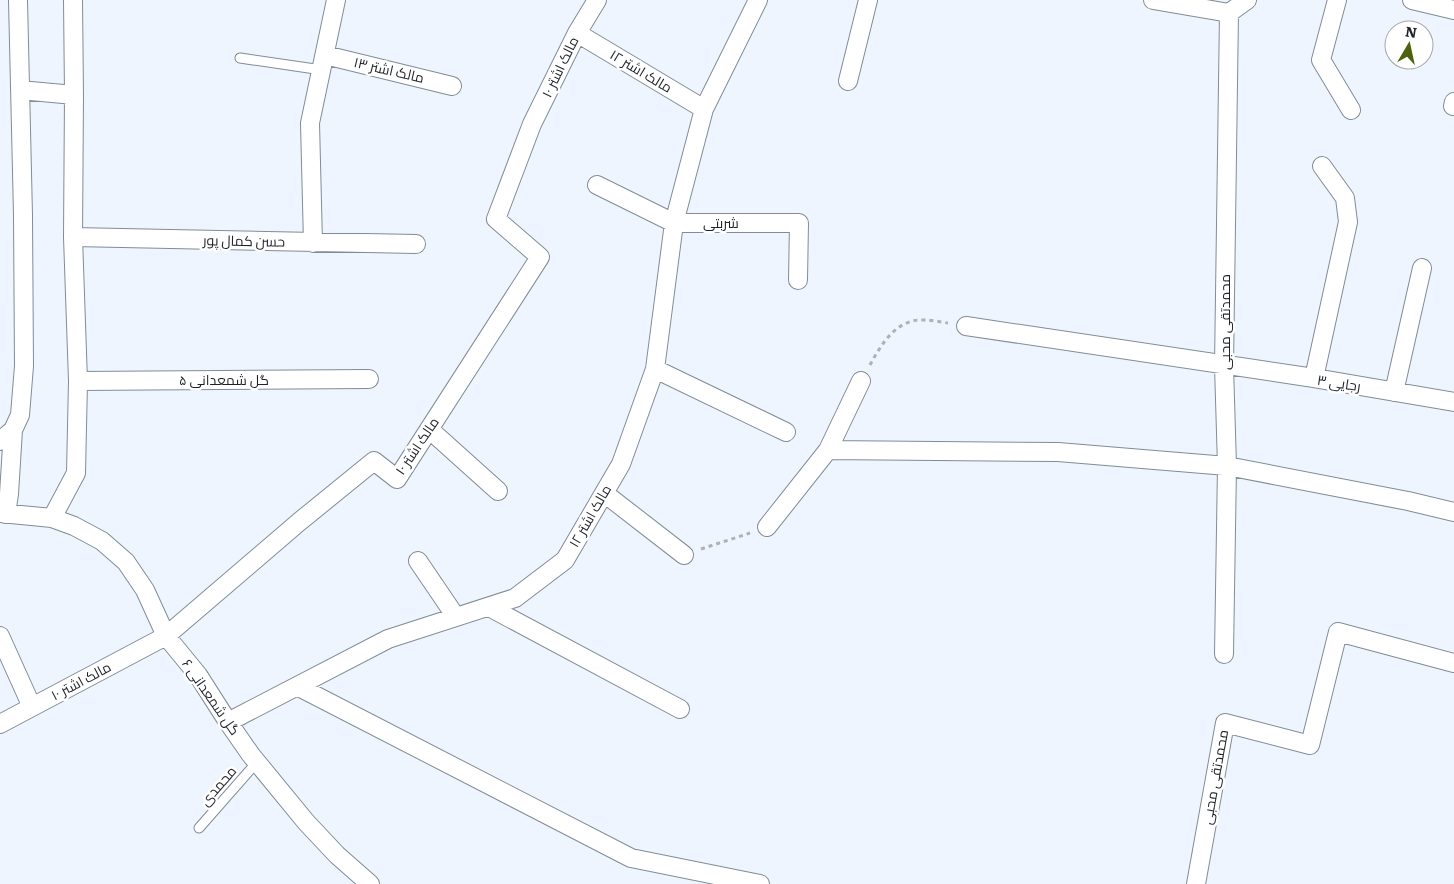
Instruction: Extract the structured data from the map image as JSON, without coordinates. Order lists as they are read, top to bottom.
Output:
{
  "streets": {
    "street": [
      "مالک اشتر ۱۰",
      "مالک اشتر ۱۳",
      "مالک اشتر ۱۲",
      "شربتی",
      "حسن کمال پور",
      "محمدتقی محبی",
      "گل شمعدانی ۵",
      "رجایی ۳",
      "گل شمعدانی ۶"
    ],
    "lane": ["محمدی"]
  },
  "crossings": [
    ["مالک اشتر ۱۰", "مالک اشتر ۱۲"],
    ["مالک اشتر ۱۰", "گل شمعدانی ۶"],
    ["مالک اشتر ۱۲", "شربتی"],
    ["مالک اشتر ۱۲", "گل شمعدانی ۶"],
    ["محمدتقی محبی", "رجایی ۳"],
    ["گل شمعدانی ۶", "محمدی"]
  ],
  "north": "top"
}
